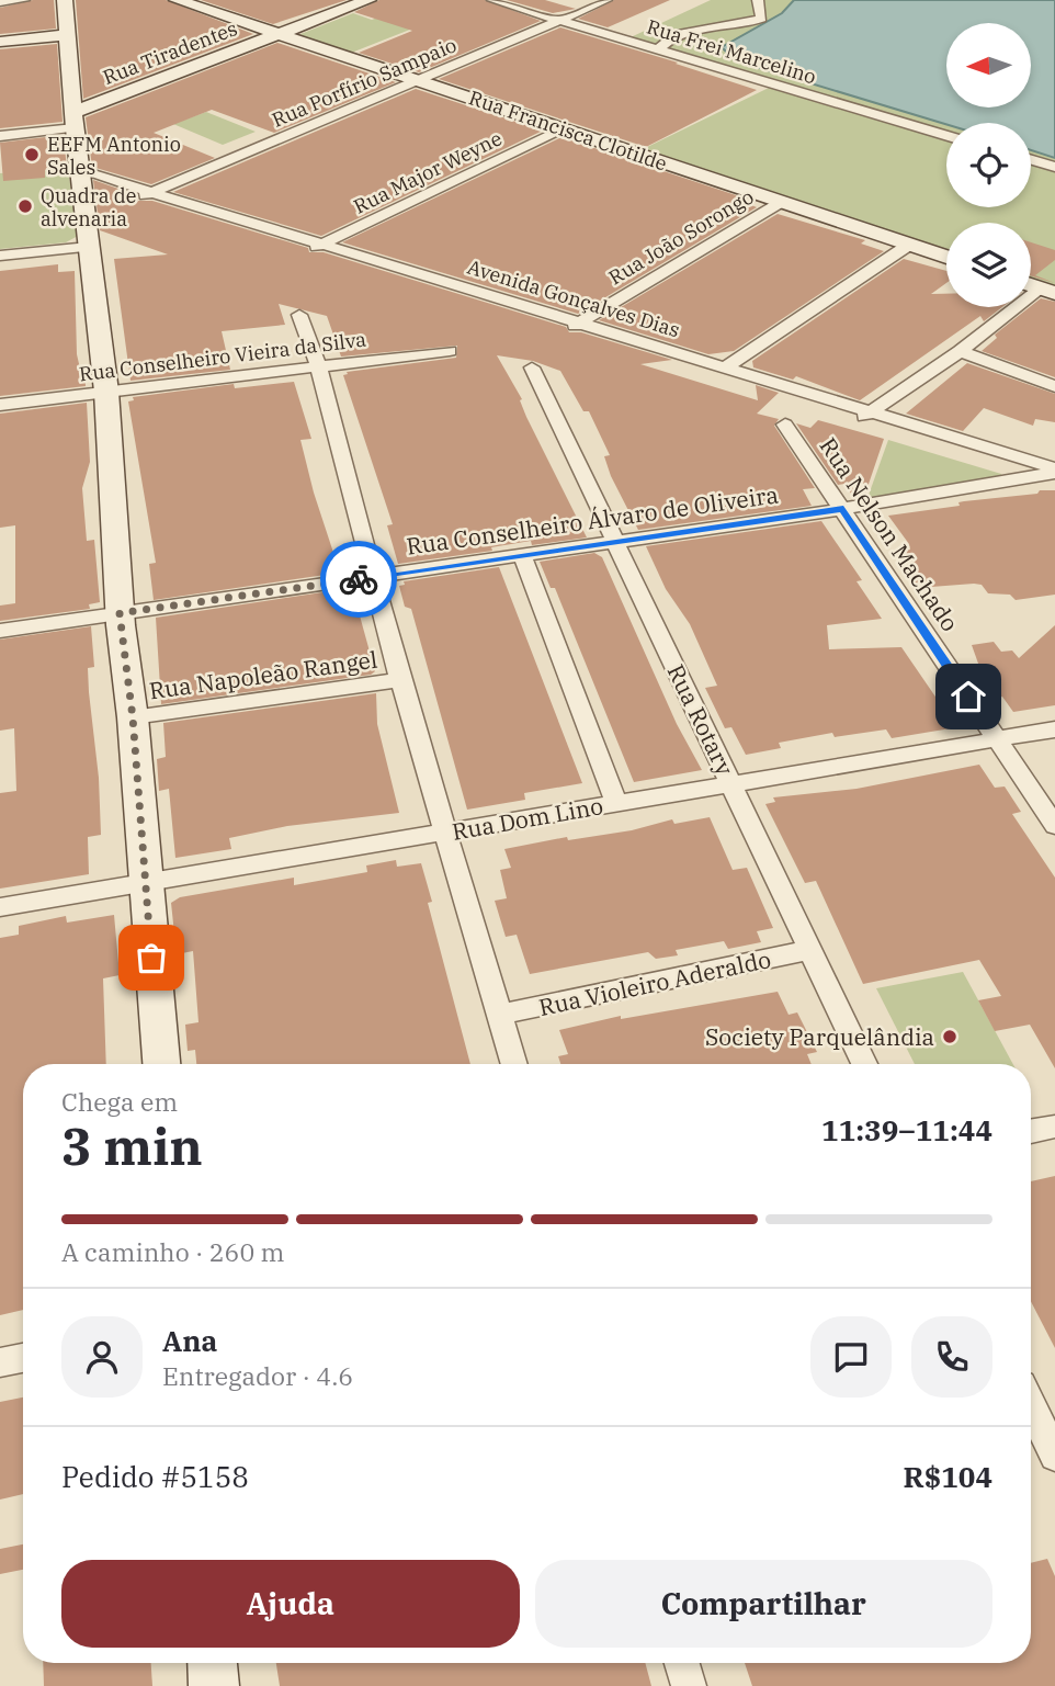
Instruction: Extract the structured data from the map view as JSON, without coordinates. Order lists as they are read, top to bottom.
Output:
{
  "streets": {
    "street": [
      "Rua Frei Marcelino",
      "Rua Tiradentes",
      "Rua Porfírio Sampaio",
      "Rua Francisca Clotilde",
      "Rua Major Weyne",
      "Rua João Sorongo",
      "Avenida Gonçalves Dias",
      "Rua Conselheiro Vieira da Silva",
      "Rua Conselheiro Álvaro de Oliveira",
      "Rua Nelson Machado",
      "Rua Napoleão Rangel",
      "Rua Rotary",
      "Rua Dom Lino",
      "Rua Violeiro Aderaldo"
    ]
  },
  "crossings": [
    ["Rua Frei Marcelino", "Rua Porfírio Sampaio"],
    ["Rua Tiradentes", "Rua Francisca Clotilde"],
    ["Rua Porfírio Sampaio", "Rua Francisca Clotilde"],
    ["Rua Porfírio Sampaio", "Avenida Gonçalves Dias"],
    ["Rua Francisca Clotilde", "Rua Major Weyne"],
    ["Rua Francisca Clotilde", "Rua João Sorongo"],
    ["Rua Major Weyne", "Avenida Gonçalves Dias"],
    ["Rua João Sorongo", "Avenida Gonçalves Dias"],
    ["Avenida Gonçalves Dias", "Rua Conselheiro Álvaro de Oliveira"],
    ["Rua Conselheiro Álvaro de Oliveira", "Rua Nelson Machado"],
    ["Rua Conselheiro Álvaro de Oliveira", "Rua Rotary"],
    ["Rua Nelson Machado", "Rua Dom Lino"],
    ["Rua Rotary", "Rua Dom Lino"],
    ["Rua Rotary", "Rua Violeiro Aderaldo"]
  ],
  "places": ["EEFM Antonio Sales", "Quadra de alvenaria", "Society Parquelândia"],
  "north": "left",
  "page": {
    "heading": ["3 min", "Chega em", "11:39–11:44"],
    "panel": [
      "Ana",
      "Entregador · 4.6",
      "Pedido #5158",
      "R$104"
    ],
    "bar": "A caminho · 260 m",
    "buttons": ["Ajuda", "Compartilhar"]
  }
}
